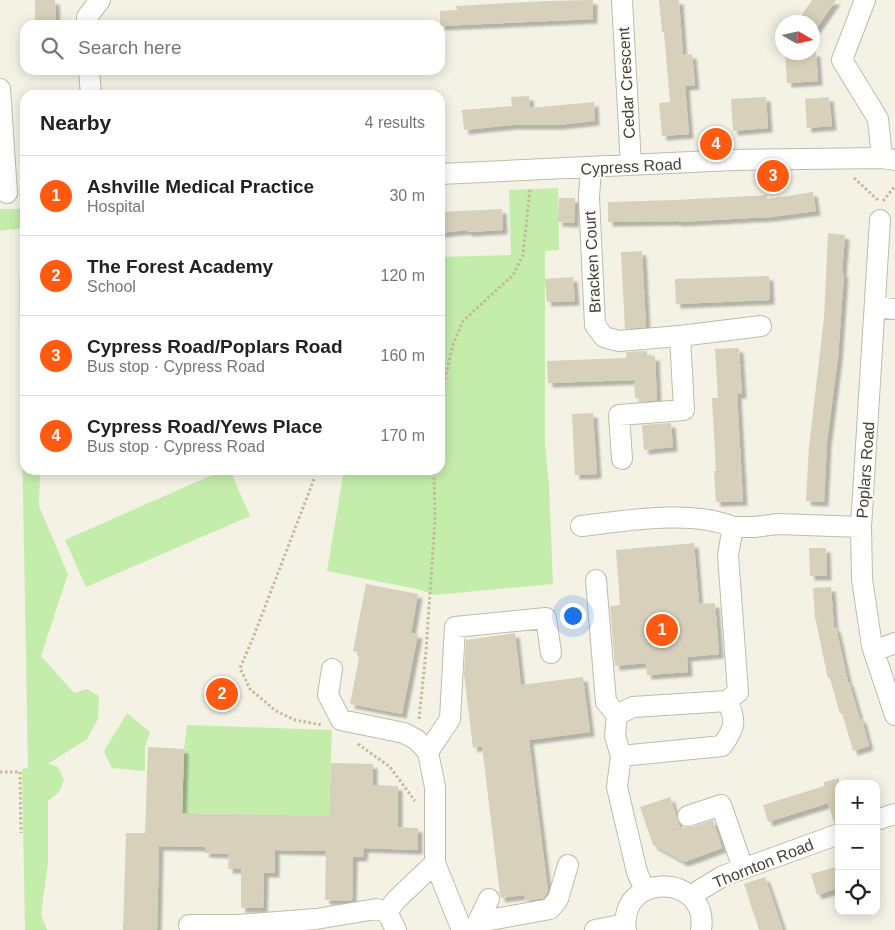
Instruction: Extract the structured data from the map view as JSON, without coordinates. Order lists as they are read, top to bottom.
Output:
{
  "streets": {
    "street": [
      "Cedar Crescent",
      "Cypress Road",
      "Bracken Court",
      "Poplars Road",
      "Thornton Road"
    ]
  },
  "crossings": [
    ["Cedar Crescent", "Cypress Road"],
    ["Cypress Road", "Bracken Court"]
  ],
  "north": "right",
  "page": {
    "search": "Search here",
    "heading": ["Nearby", "4 results"],
    "pins": [
      "4",
      "3",
      "1",
      "2"
    ],
    "list": [
      {
        "mark": "1",
        "name": "Ashville Medical Practice",
        "note": "Hospital",
        "value": "30 m"
      },
      {
        "mark": "2",
        "name": "The Forest Academy",
        "note": "School",
        "value": "120 m"
      },
      {
        "mark": "3",
        "name": "Cypress Road/Poplars Road",
        "note": "Bus stop · Cypress Road",
        "value": "160 m"
      },
      {
        "mark": "4",
        "name": "Cypress Road/Yews Place",
        "note": "Bus stop · Cypress Road",
        "value": "170 m"
      }
    ],
    "map_buttons": ["+", "−"]
  }
}
